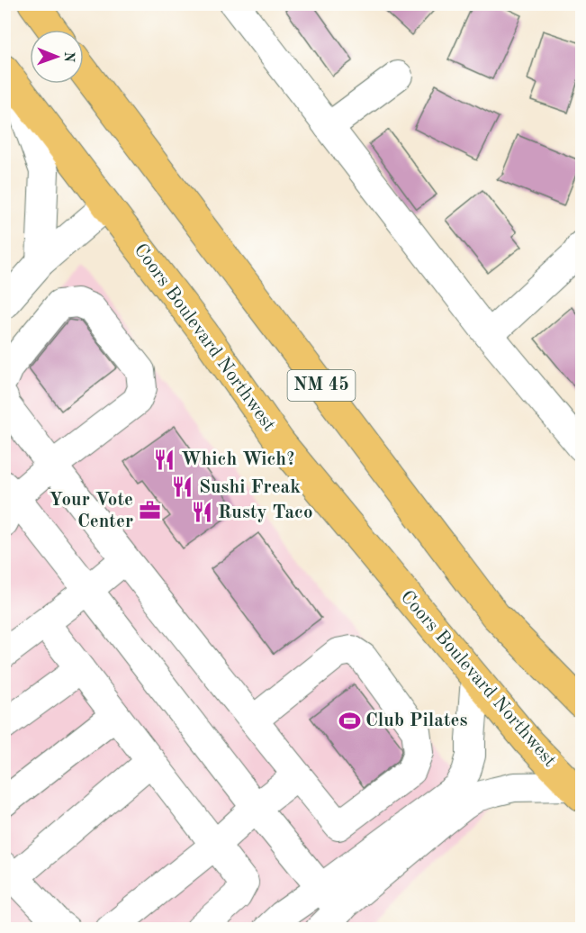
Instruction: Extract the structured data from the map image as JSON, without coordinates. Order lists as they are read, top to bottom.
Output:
{
  "streets": {
    "main road": ["Coors Boulevard Northwest", "NM 45"]
  },
  "places": {
    "restaurant": ["Which Wich?", "Sushi Freak", "Rusty Taco"],
    "office": ["Your Vote Center"],
    "sports": ["Club Pilates"]
  },
  "north": "right"
}
